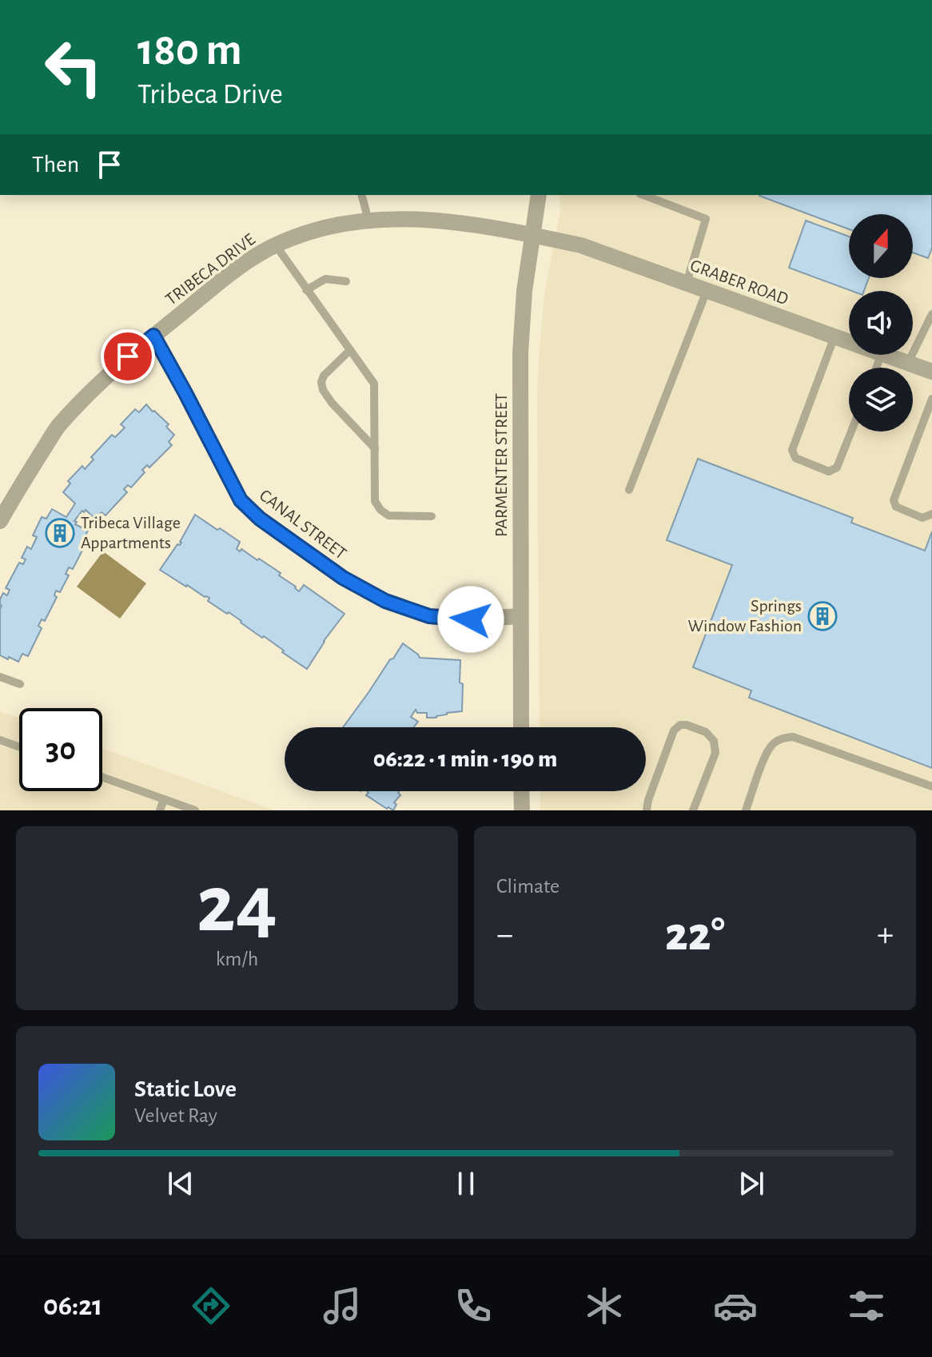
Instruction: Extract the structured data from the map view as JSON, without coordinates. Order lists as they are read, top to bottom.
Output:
{
  "streets": {
    "street": [
      "TRIBECA DRIVE",
      "GRABER ROAD",
      "PARMENTER STREET",
      "CANAL STREET"
    ]
  },
  "crossings": [
    ["TRIBECA DRIVE", "GRABER ROAD"],
    ["TRIBECA DRIVE", "PARMENTER STREET"],
    ["TRIBECA DRIVE", "CANAL STREET"],
    ["GRABER ROAD", "PARMENTER STREET"],
    ["PARMENTER STREET", "CANAL STREET"]
  ],
  "places": {
    "building": ["Tribeca Village Appartments", "Springs Window Fashion"]
  },
  "north": "top",
  "page": {
    "turn": ["180 m", "Tribeca Drive"],
    "then": "Then",
    "limit": "30",
    "trip": "06:22 · 1 min · 190 m",
    "tile": [
      ["24", "km/h"],
      "Climate"
    ],
    "heat": ["−", "22°", "+"],
    "song": ["Static Love", "Velvet Ray"],
    "tabs": "06:21"
  }
}
